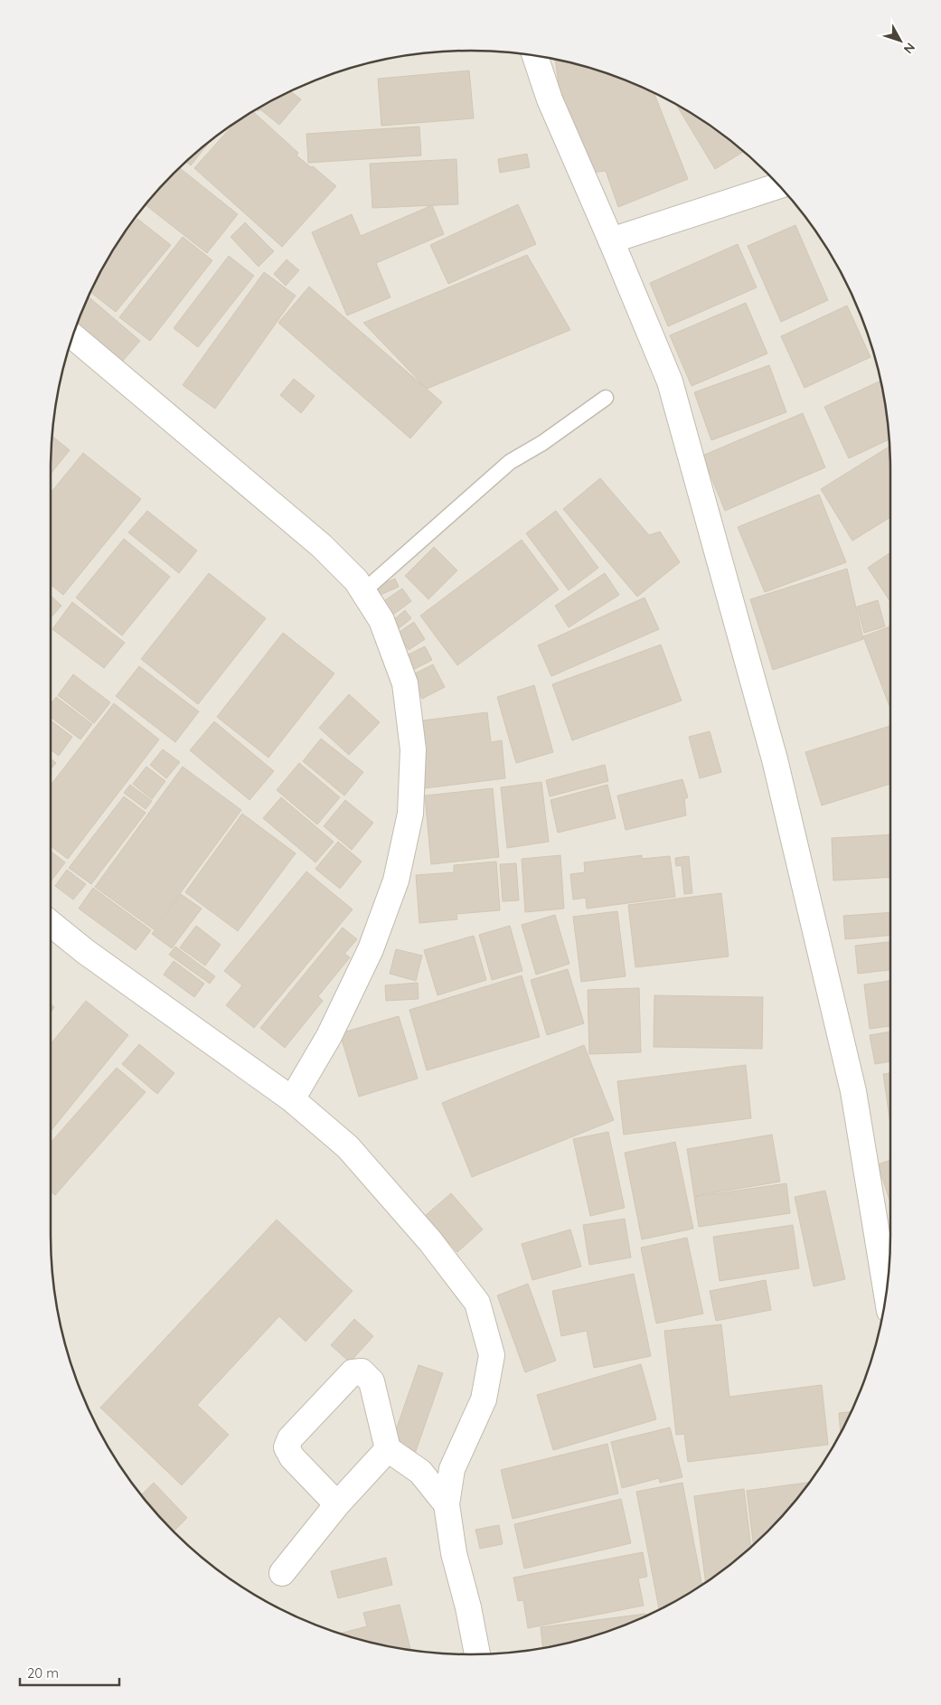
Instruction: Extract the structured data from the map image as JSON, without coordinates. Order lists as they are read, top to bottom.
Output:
{
  "scale_bar": "20 m",
  "north": "bottom right"
}
